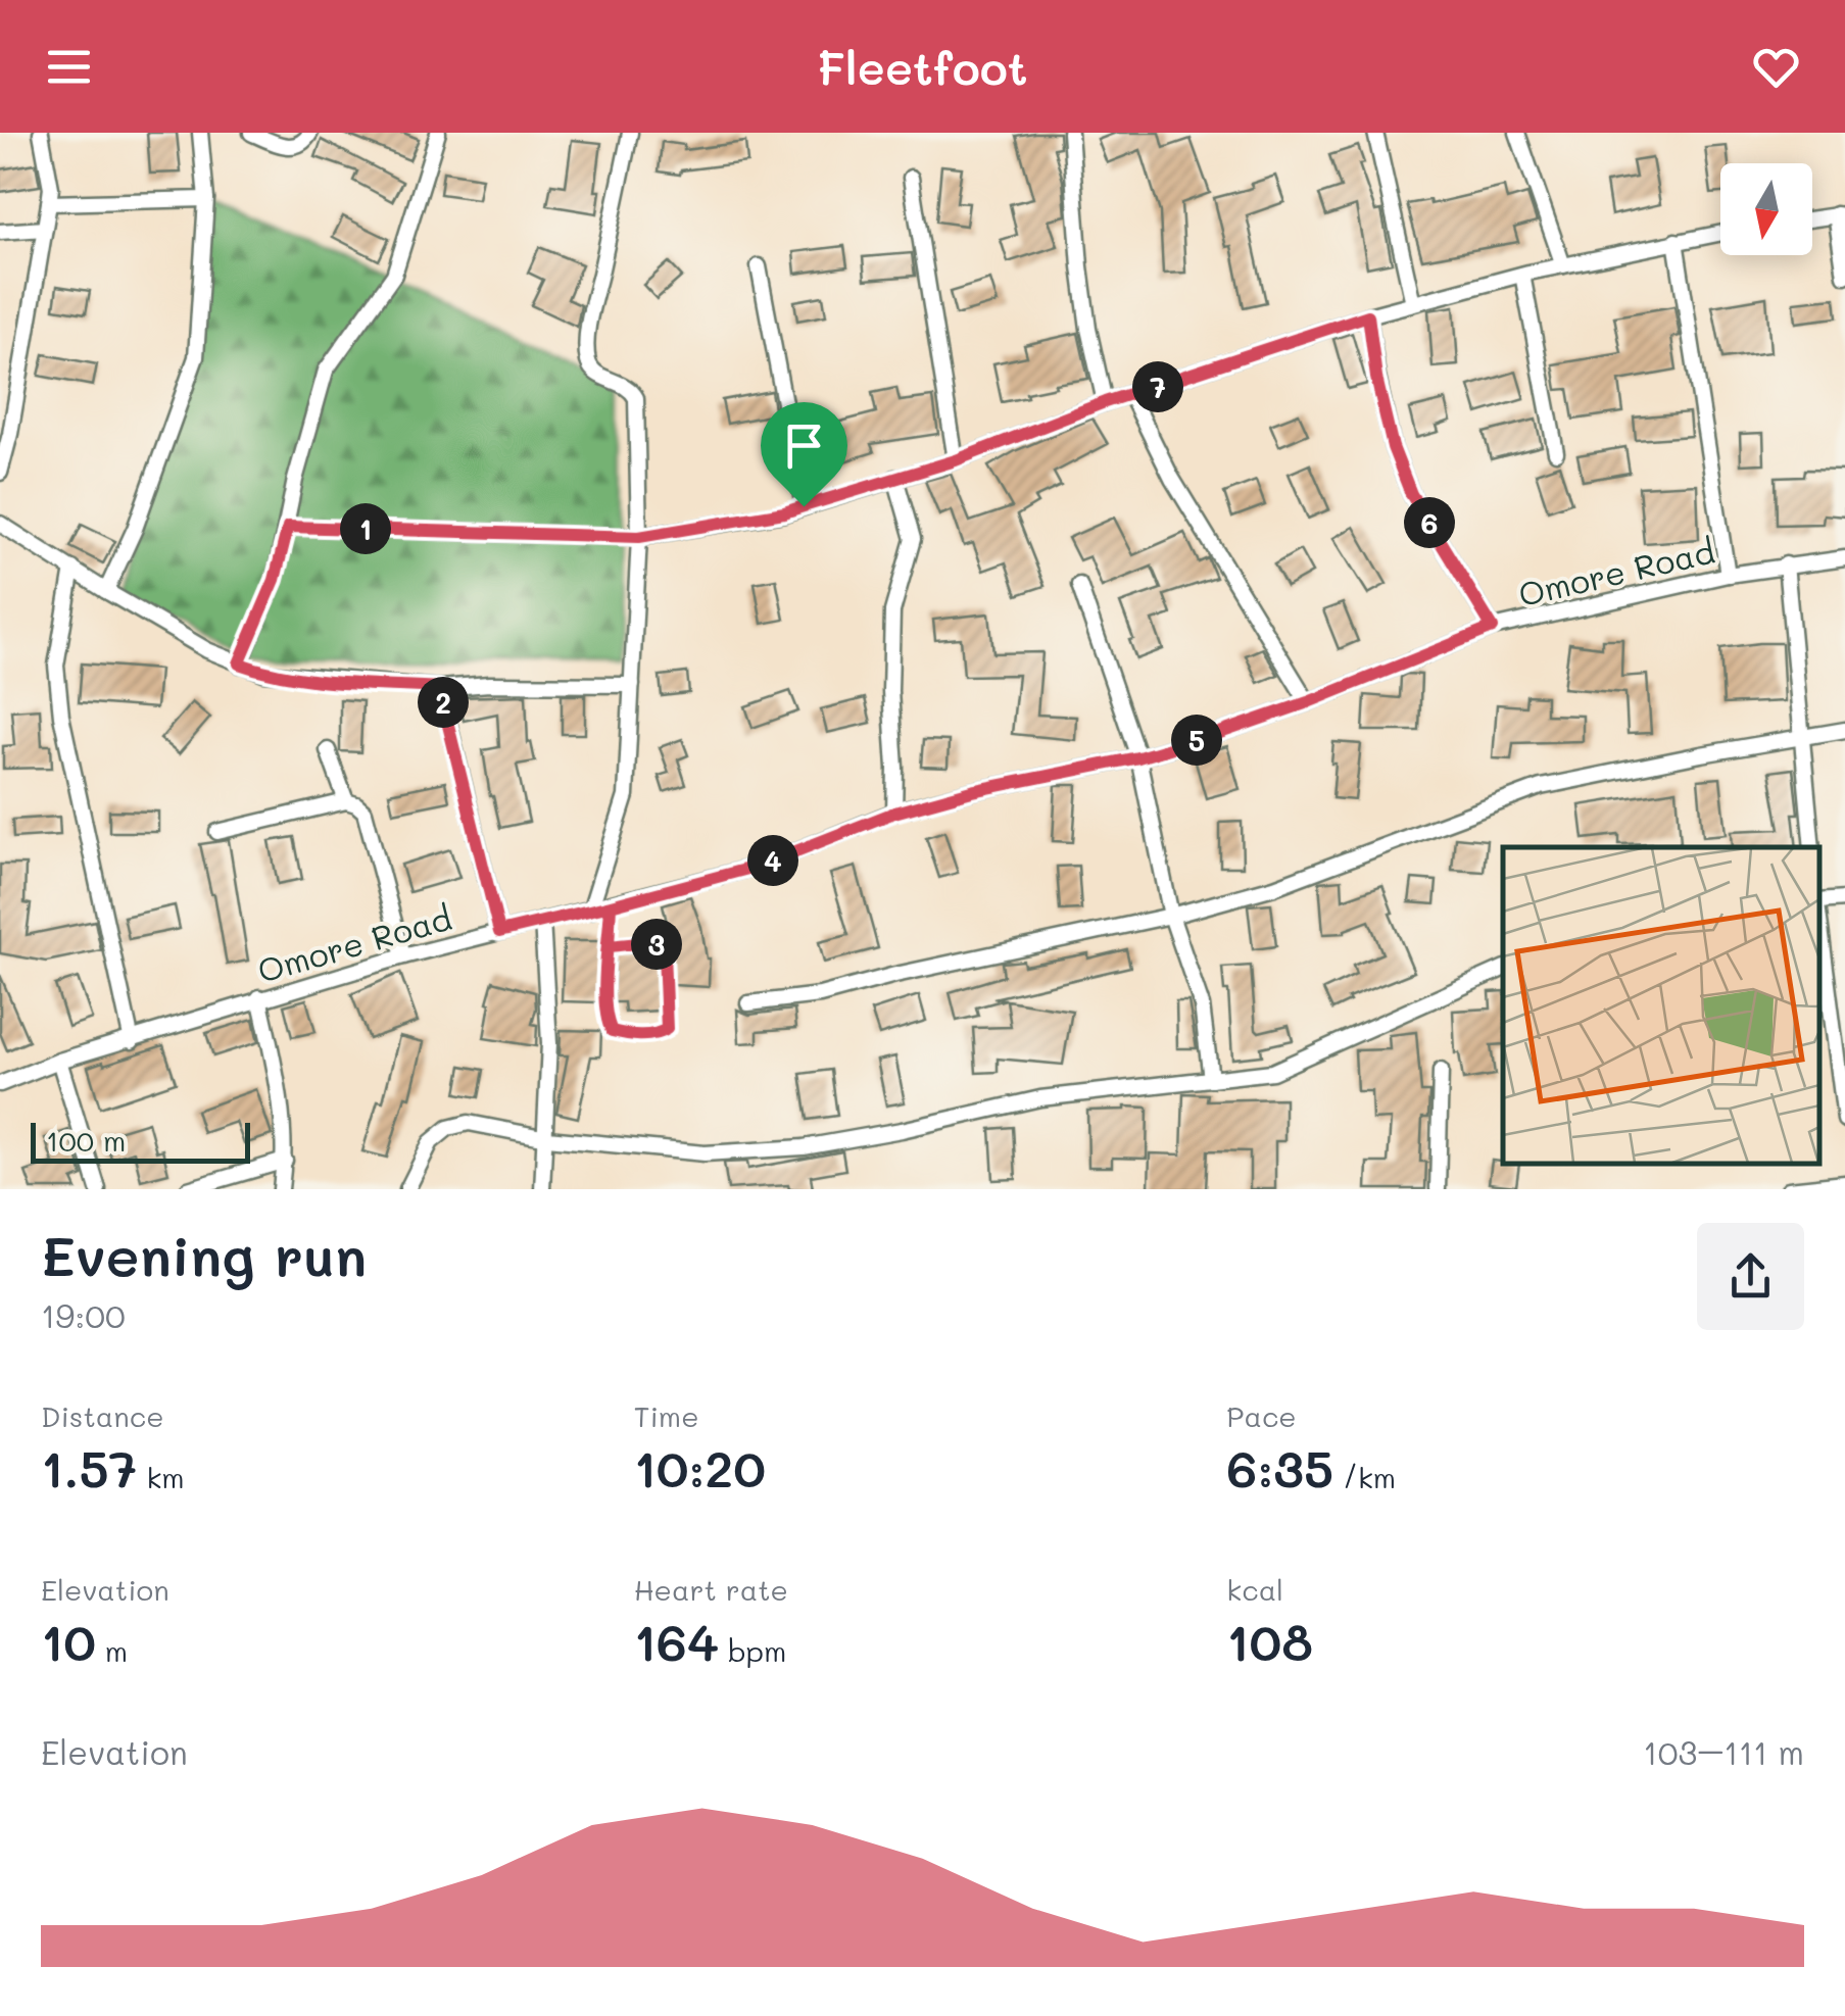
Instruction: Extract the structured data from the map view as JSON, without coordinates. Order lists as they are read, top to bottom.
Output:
{
  "streets": {
    "street": ["Omore Road"]
  },
  "scale_bar": "100 m",
  "north": "bottom",
  "page": {
    "header": "Fleetfoot",
    "pins": [
      "7",
      "6",
      "1",
      "2",
      "5",
      "4",
      "3"
    ],
    "scale": "100 m",
    "heading": ["Evening run", "19:00"],
    "stats": [
      ["Distance", "1.57 km"],
      ["Time", "10:20"],
      ["Pace", "6:35 /km"],
      ["Elevation", "10 m"],
      ["Heart rate", "164 bpm"],
      ["kcal", "108"]
    ],
    "chart": ["Elevation", "103–111 m"]
  }
}
